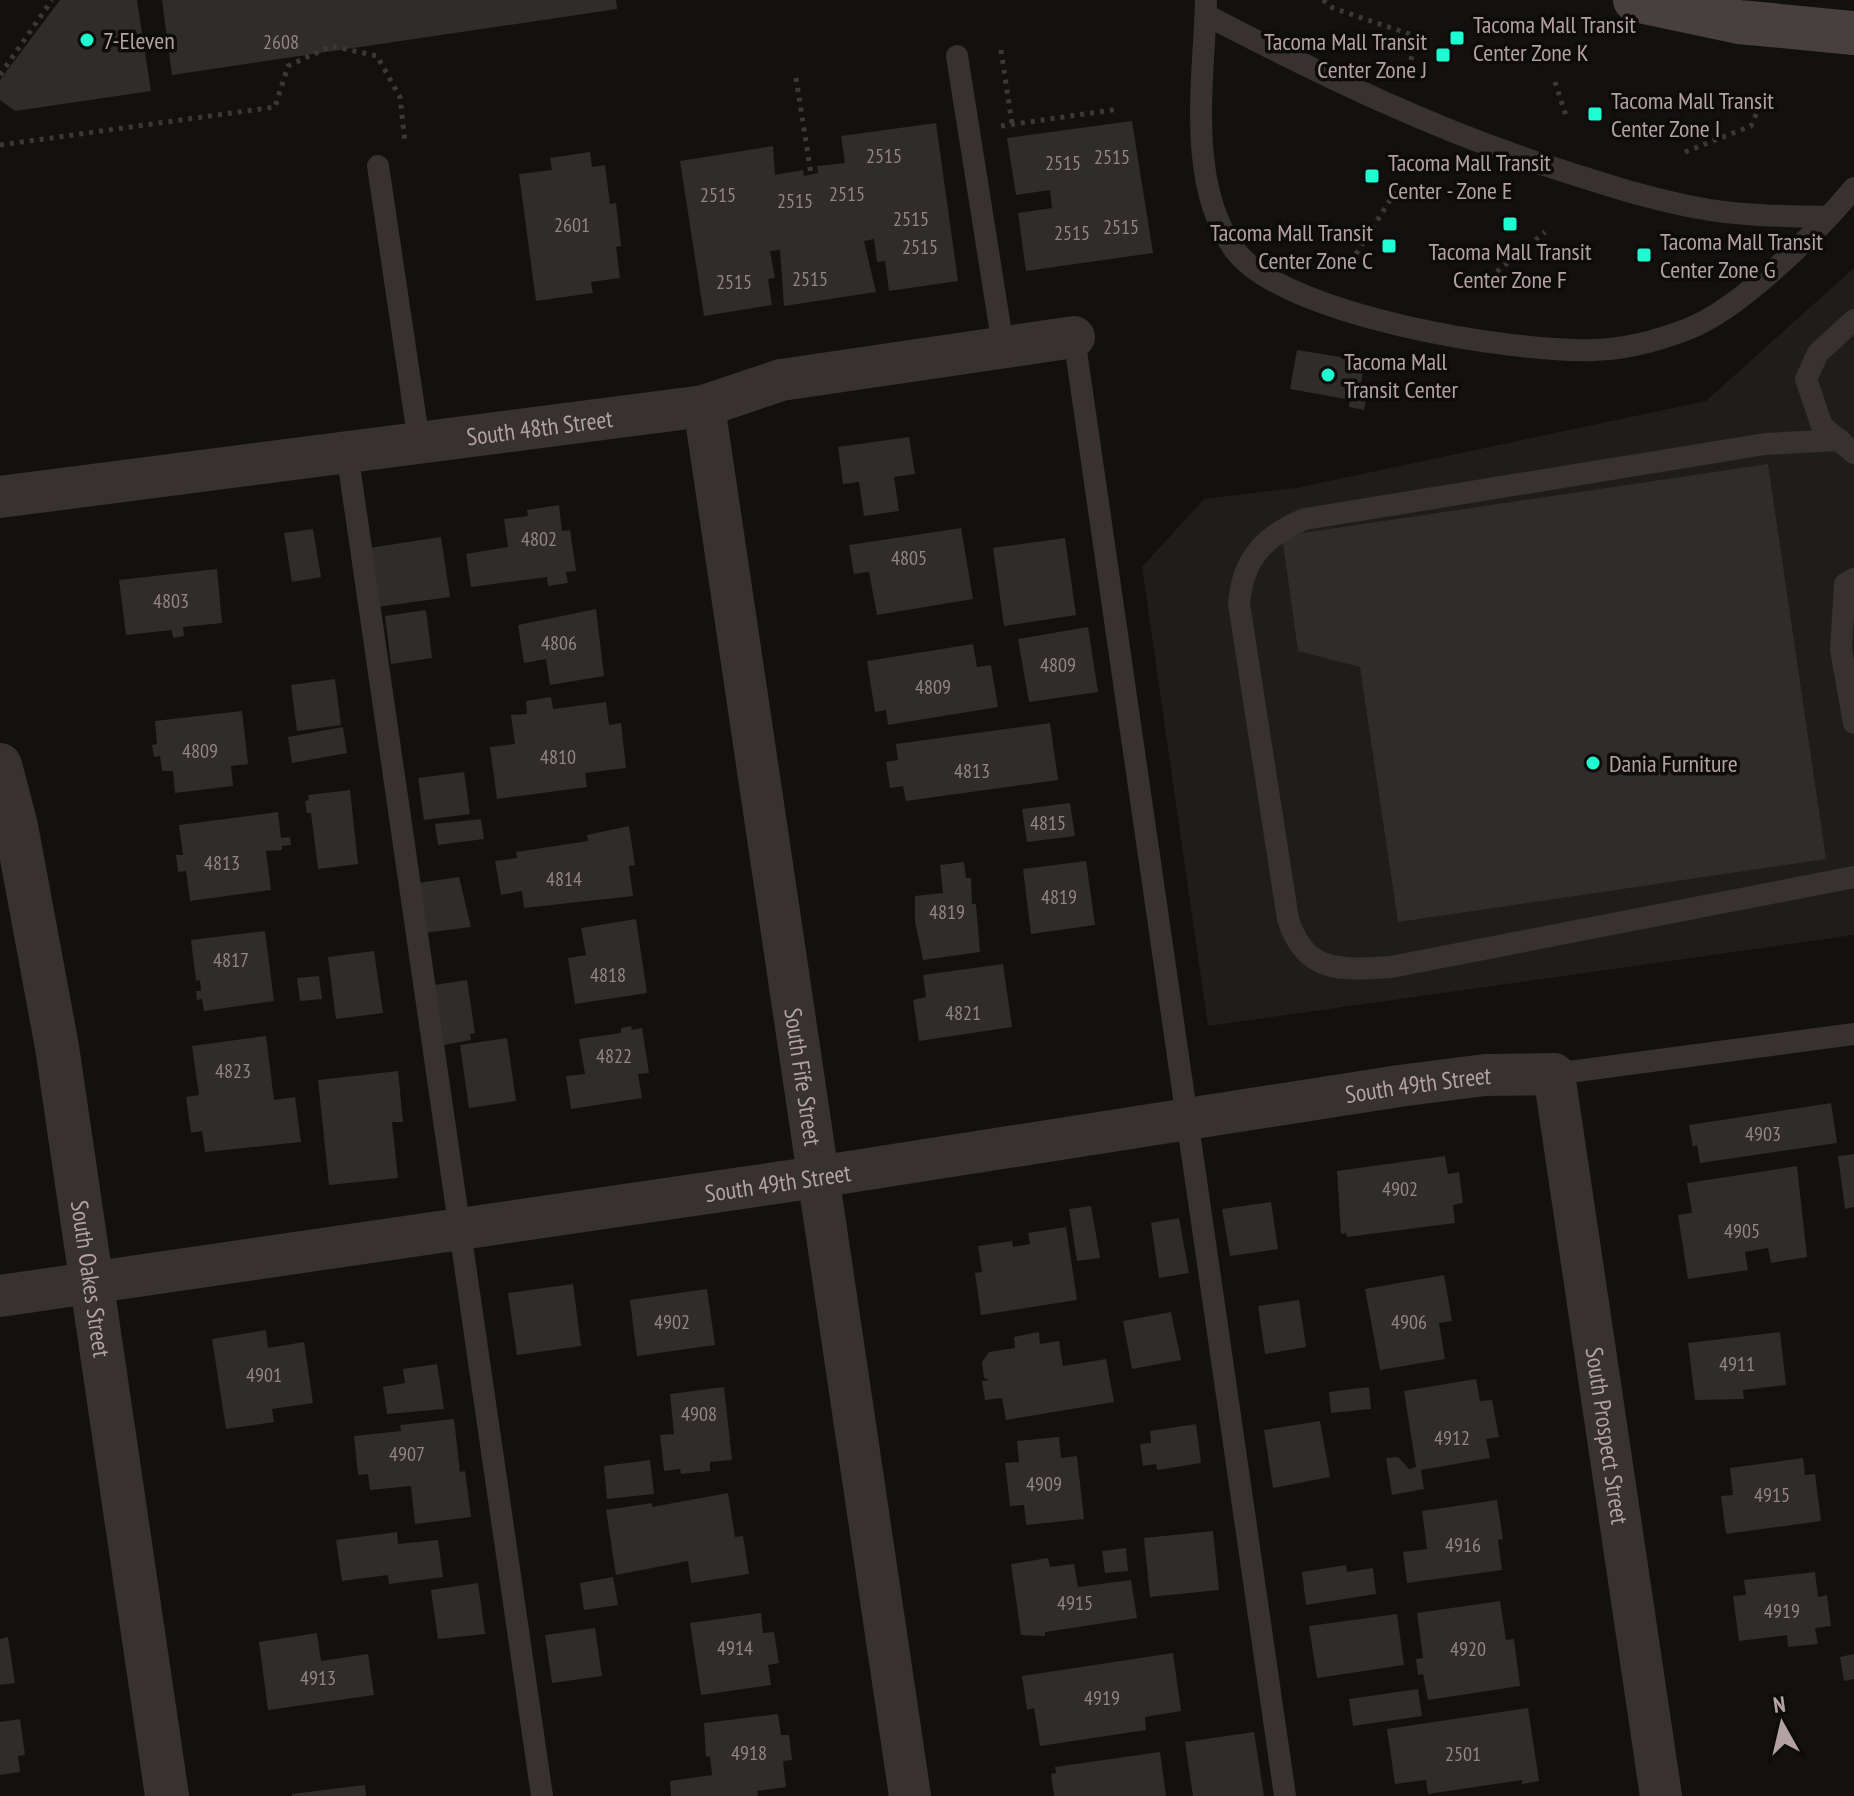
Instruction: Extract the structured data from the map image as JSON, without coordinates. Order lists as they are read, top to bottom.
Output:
{
  "streets": {
    "street": [
      "South 48th Street",
      "South Fife Street",
      "South 49th Street",
      "South Oakes Street",
      "South Prospect Street"
    ]
  },
  "crossings": [
    ["South 48th Street", "South Fife Street"],
    ["South Fife Street", "South 49th Street"],
    ["South 49th Street", "South Oakes Street"],
    ["South 49th Street", "South Prospect Street"]
  ],
  "places": {
    "transit": [
      "Tacoma Mall Transit Center Zone K",
      "Tacoma Mall Transit Center Zone J",
      "Tacoma Mall Transit Center Zone I",
      "Tacoma Mall Transit Center - Zone E",
      "Tacoma Mall Transit Center Zone F",
      "Tacoma Mall Transit Center Zone C",
      "Tacoma Mall Transit Center Zone G"
    ],
    "other": ["7-Eleven", "Tacoma Mall Transit Center", "Dania Furniture"]
  },
  "house_numbers": [
    "2608",
    "2515",
    "2515",
    "2515",
    "2515",
    "2515",
    "2515",
    "2515",
    "2601",
    "2515",
    "2515",
    "2515",
    "2515",
    "2515",
    "4802",
    "4805",
    "4803",
    "4806",
    "4809",
    "4809",
    "4809",
    "4810",
    "4813",
    "4815",
    "4813",
    "4814",
    "4819",
    "4819",
    "4817",
    "4818",
    "4821",
    "4822",
    "4823",
    "4903",
    "4902",
    "4905",
    "4902",
    "4906",
    "4911",
    "4901",
    "4908",
    "4912",
    "4907",
    "4909",
    "4915",
    "4916",
    "4915",
    "4919",
    "4914",
    "4920",
    "4913",
    "4919",
    "4918",
    "2501"
  ],
  "north": "top"
}
